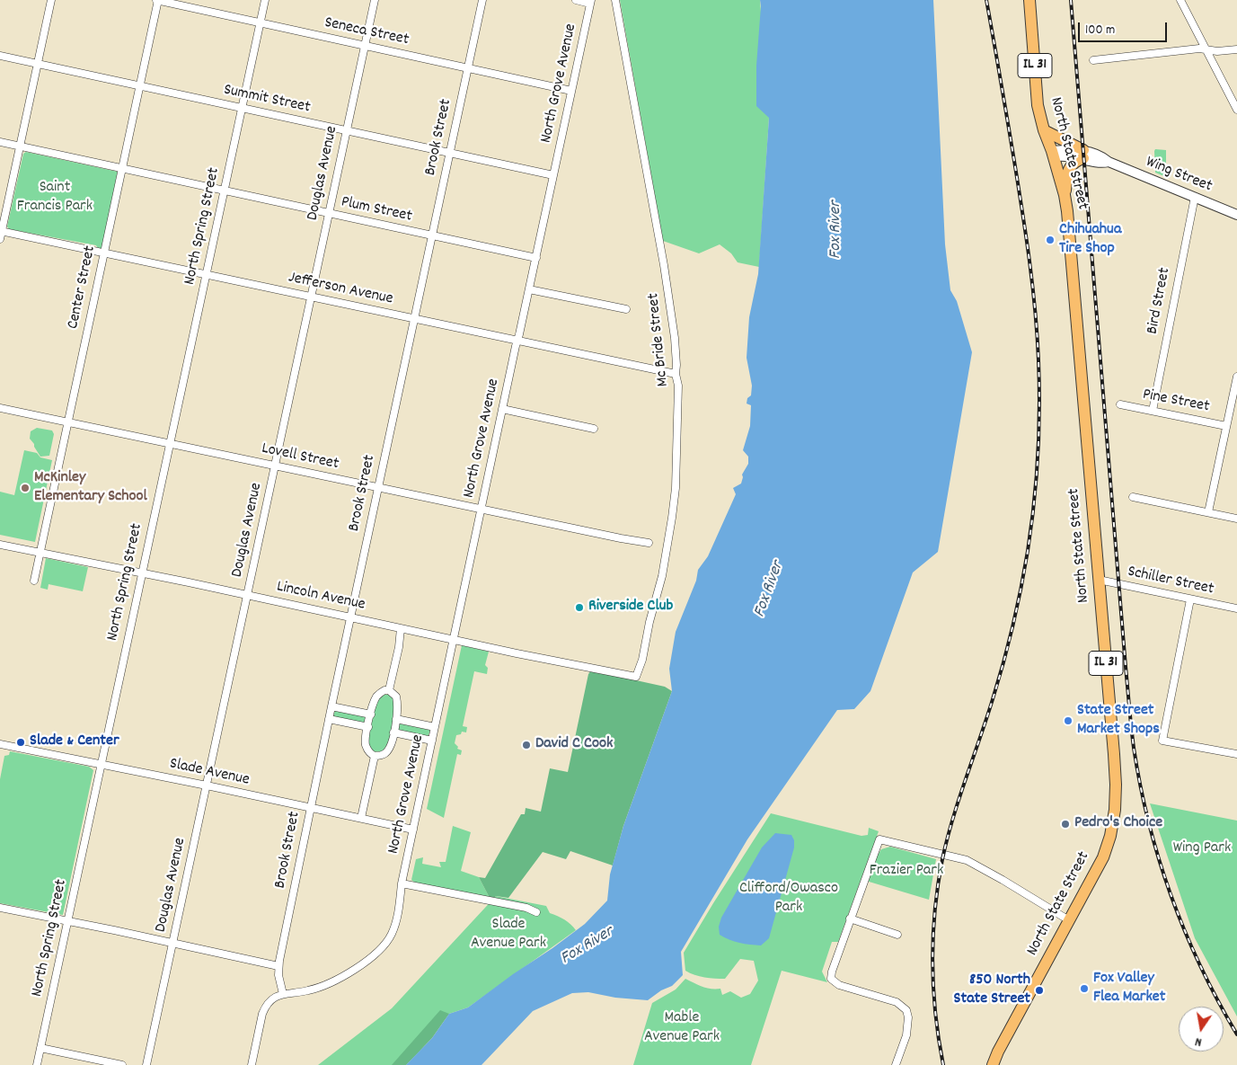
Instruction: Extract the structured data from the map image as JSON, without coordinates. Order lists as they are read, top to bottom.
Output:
{
  "streets": {
    "main road": ["IL 31", "North State Street"],
    "street": [
      "Seneca Street",
      "North Grove Avenue",
      "Summit Street",
      "Brook Street",
      "Douglas Avenue",
      "Wing Street",
      "Plum Street",
      "North Spring Street",
      "Center Street",
      "Jefferson Avenue",
      "Bird Street",
      "Mc Bride Street",
      "Pine Street",
      "Lovell Street",
      "Schiller Street",
      "Lincoln Avenue",
      "Slade Avenue"
    ]
  },
  "crossings": [
    ["Seneca Street", "North Grove Avenue"],
    ["Seneca Street", "Brook Street"],
    ["Seneca Street", "Douglas Avenue"],
    ["Seneca Street", "North Spring Street"],
    ["Seneca Street", "Center Street"],
    ["North Grove Avenue", "Summit Street"],
    ["North Grove Avenue", "Brook Street"],
    ["North Grove Avenue", "Plum Street"],
    ["North Grove Avenue", "Jefferson Avenue"],
    ["North Grove Avenue", "Lovell Street"],
    ["North Grove Avenue", "Lincoln Avenue"],
    ["North Grove Avenue", "Slade Avenue"],
    ["Summit Street", "Brook Street"],
    ["Summit Street", "Douglas Avenue"],
    ["Summit Street", "North Spring Street"],
    ["Summit Street", "Center Street"],
    ["Brook Street", "Plum Street"],
    ["Brook Street", "Jefferson Avenue"],
    ["Brook Street", "Lovell Street"],
    ["Brook Street", "Lincoln Avenue"],
    ["Brook Street", "Slade Avenue"],
    ["North State Street", "Wing Street"],
    ["North State Street", "Schiller Street"],
    ["Douglas Avenue", "Plum Street"],
    ["Douglas Avenue", "Jefferson Avenue"],
    ["Douglas Avenue", "Lovell Street"],
    ["Douglas Avenue", "Lincoln Avenue"],
    ["Douglas Avenue", "Slade Avenue"],
    ["Wing Street", "Bird Street"],
    ["Plum Street", "North Spring Street"],
    ["Plum Street", "Center Street"],
    ["North Spring Street", "Jefferson Avenue"],
    ["North Spring Street", "Lovell Street"],
    ["North Spring Street", "Lincoln Avenue"],
    ["North Spring Street", "Slade Avenue"],
    ["Center Street", "Jefferson Avenue"],
    ["Center Street", "Lovell Street"],
    ["Center Street", "Lincoln Avenue"],
    ["Jefferson Avenue", "Mc Bride Street"],
    ["Bird Street", "Pine Street"],
    ["Mc Bride Street", "Lincoln Avenue"]
  ],
  "water": ["Fox River"],
  "parks": [
    "Saint Francis Park",
    "Wing Park",
    "Frazier Park",
    "Clifford/Owasco Park",
    "Slade Avenue Park",
    "Mable Avenue Park"
  ],
  "places": [
    "Chihuahua Tire Shop",
    "McKinley Elementary School",
    "Riverside Club",
    "State Street Market Shops",
    "Slade & Center",
    "David C Cook",
    "Pedro's Choice",
    "Fox Valley Flea Market",
    "850 North State Street"
  ],
  "scale_bar": "100 m",
  "north": "bottom"
}
